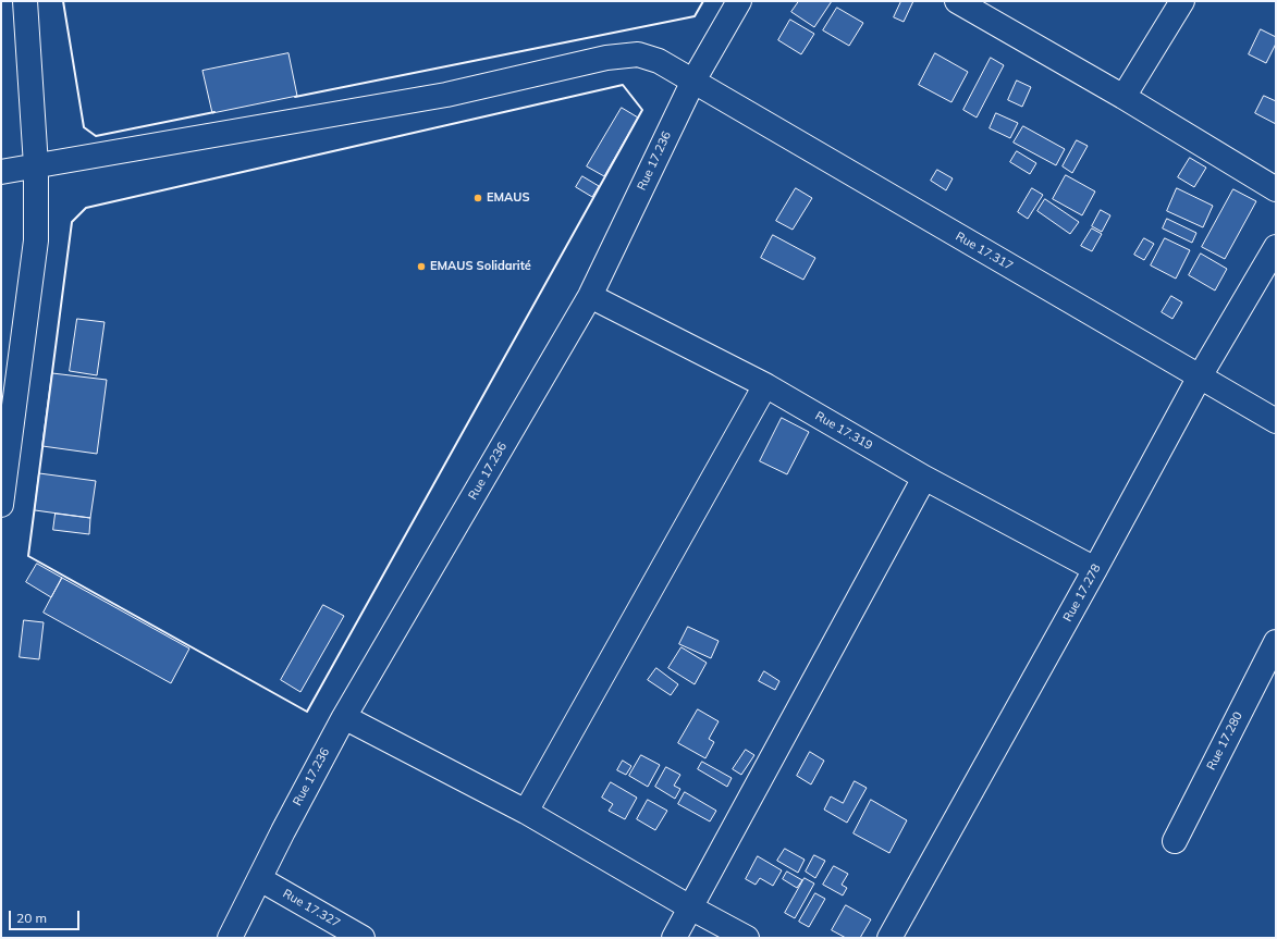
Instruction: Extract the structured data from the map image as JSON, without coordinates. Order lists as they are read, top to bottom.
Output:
{
  "streets": {
    "street": [
      "Rue 17.236",
      "Rue 17.317",
      "Rue 17.319",
      "Rue 17.278",
      "Rue 17.280",
      "Rue 17.327"
    ]
  },
  "crossings": [
    ["Rue 17.236", "Rue 17.317"],
    ["Rue 17.236", "Rue 17.319"],
    ["Rue 17.236", "Rue 17.327"],
    ["Rue 17.317", "Rue 17.278"],
    ["Rue 17.319", "Rue 17.278"]
  ],
  "places": ["EMAUS", "EMAUS Solidarité"],
  "scale_bar": "20 m"
}
